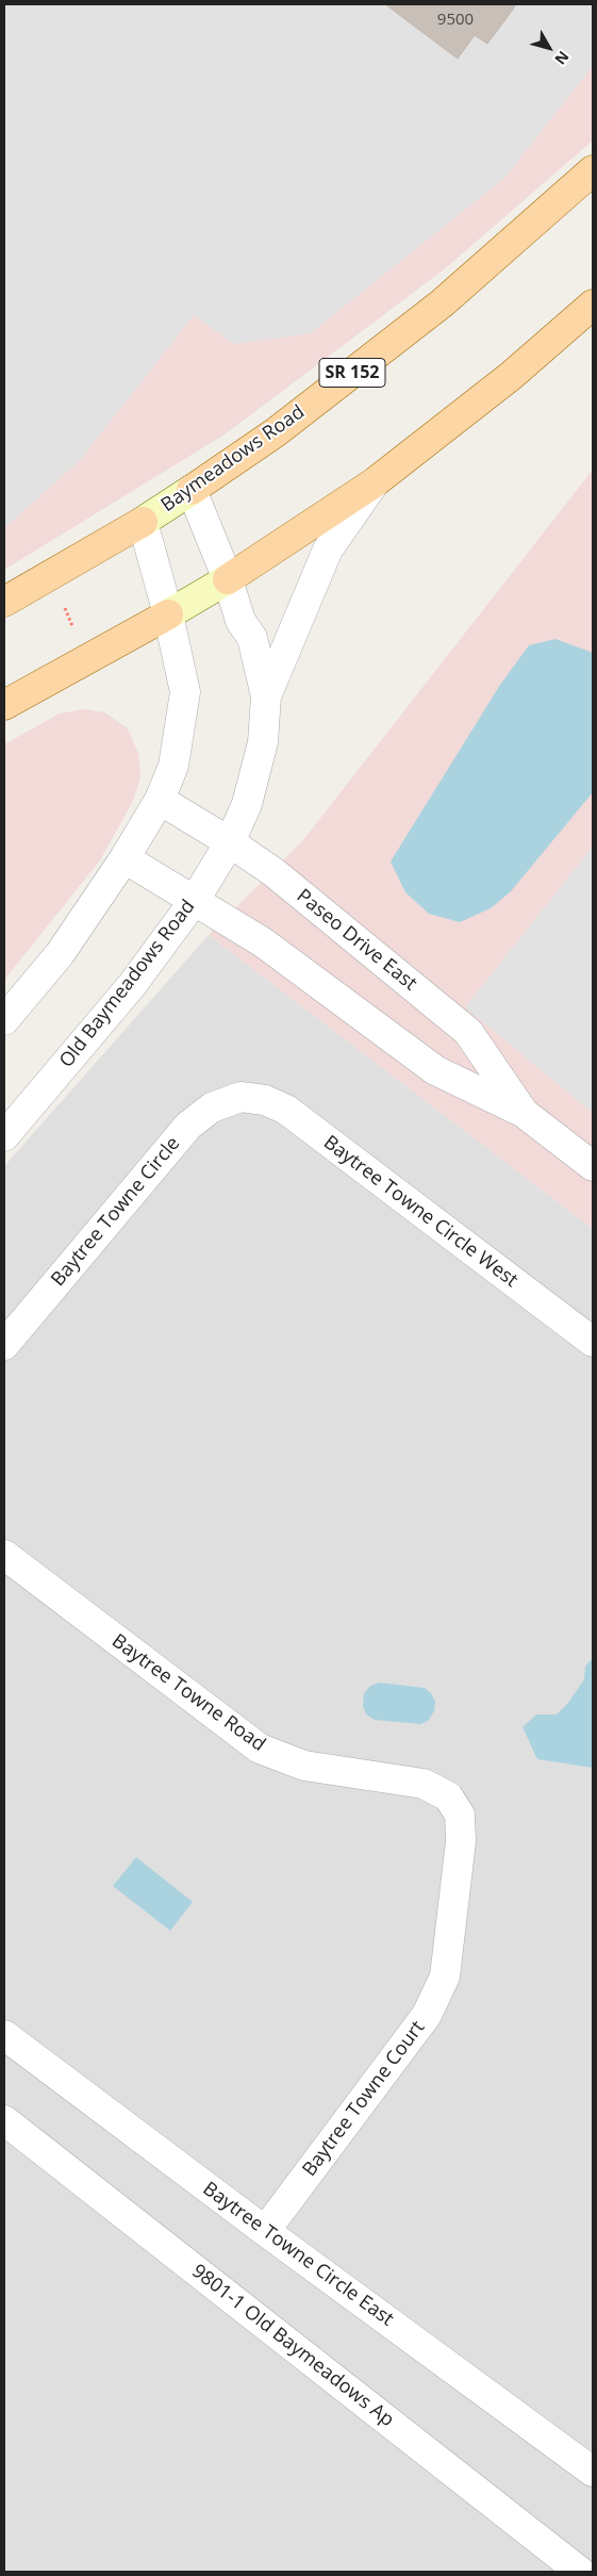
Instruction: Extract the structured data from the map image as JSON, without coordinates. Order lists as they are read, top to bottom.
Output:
{
  "streets": {
    "main road": ["SR 152", "Baymeadows Road"],
    "street": [
      "Paseo Drive East",
      "Old Baymeadows Road",
      "Baytree Towne Circle",
      "Baytree Towne Circle West",
      "Baytree Towne Road",
      "Baytree Towne Court",
      "Baytree Towne Circle East",
      "9801-1 Old Baymeadows Ap"
    ]
  },
  "crossings": [
    ["Baymeadows Road", "Old Baymeadows Road"],
    ["Paseo Drive East", "Old Baymeadows Road"],
    ["Baytree Towne Circle", "Baytree Towne Circle West"],
    ["Baytree Towne Road", "Baytree Towne Court"],
    ["Baytree Towne Court", "Baytree Towne Circle East"]
  ],
  "house_numbers": ["9500"],
  "north": "bottom right"
}
